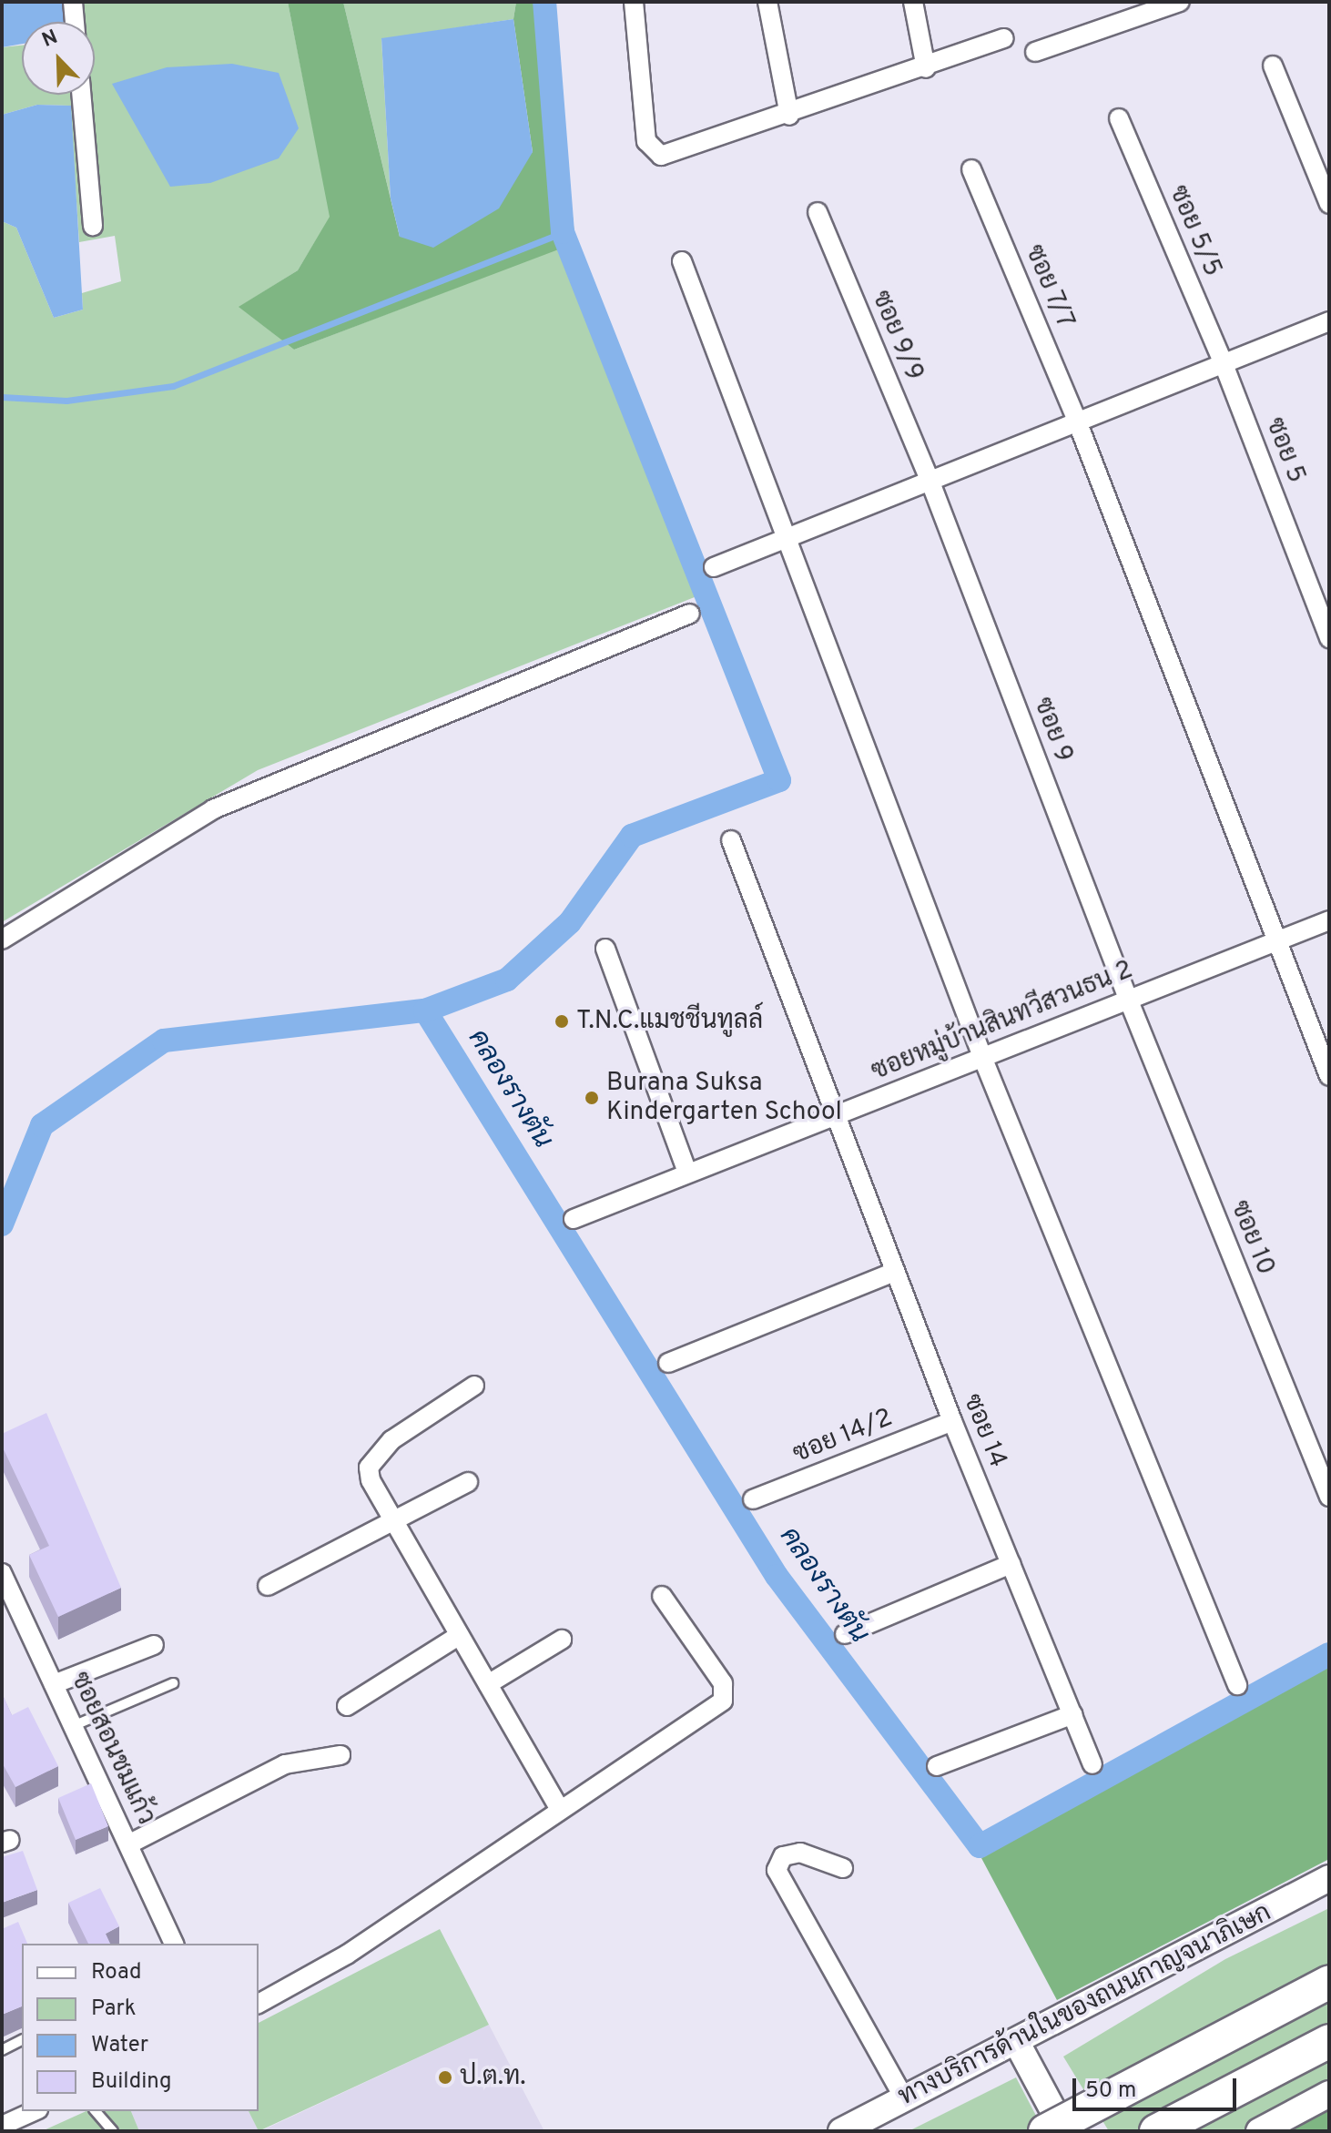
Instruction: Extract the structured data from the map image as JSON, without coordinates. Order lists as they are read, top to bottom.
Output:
{
  "streets": {
    "main road": ["ทางบริการด้านในของถนนกาญจนาภิเษก"],
    "street": [
      "ซอย 5/5",
      "ซอย 7/7",
      "ซอย 9/9",
      "ซอย 5",
      "ซอย 9",
      "ซอยหมู่บ้านสินทวีสวนธน 2",
      "ซอย 10",
      "ซอย 14",
      "ซอย 14/2",
      "ซอยสอนชมแก้ว"
    ]
  },
  "crossings": [
    ["ซอย 5/5", "ซอย 5"],
    ["ซอย 7/7", "ซอยหมู่บ้านสินทวีสวนธน 2"],
    ["ซอย 9/9", "ซอย 9"],
    ["ซอย 9", "ซอยหมู่บ้านสินทวีสวนธน 2"],
    ["ซอย 9", "ซอย 10"],
    ["ซอยหมู่บ้านสินทวีสวนธน 2", "ซอย 10"],
    ["ซอยหมู่บ้านสินทวีสวนธน 2", "ซอย 14"],
    ["ซอย 14", "ซอย 14/2"]
  ],
  "water": ["คลองรางตัน"],
  "places": ["T.N.C.แมชชีนทูลล์", "Burana Suksa Kindergarten School", "ป.ต.ท."],
  "legend": [
    "Road",
    "Park",
    "Water",
    "Building"
  ],
  "scale_bar": "50 m",
  "north": "top left"
}
